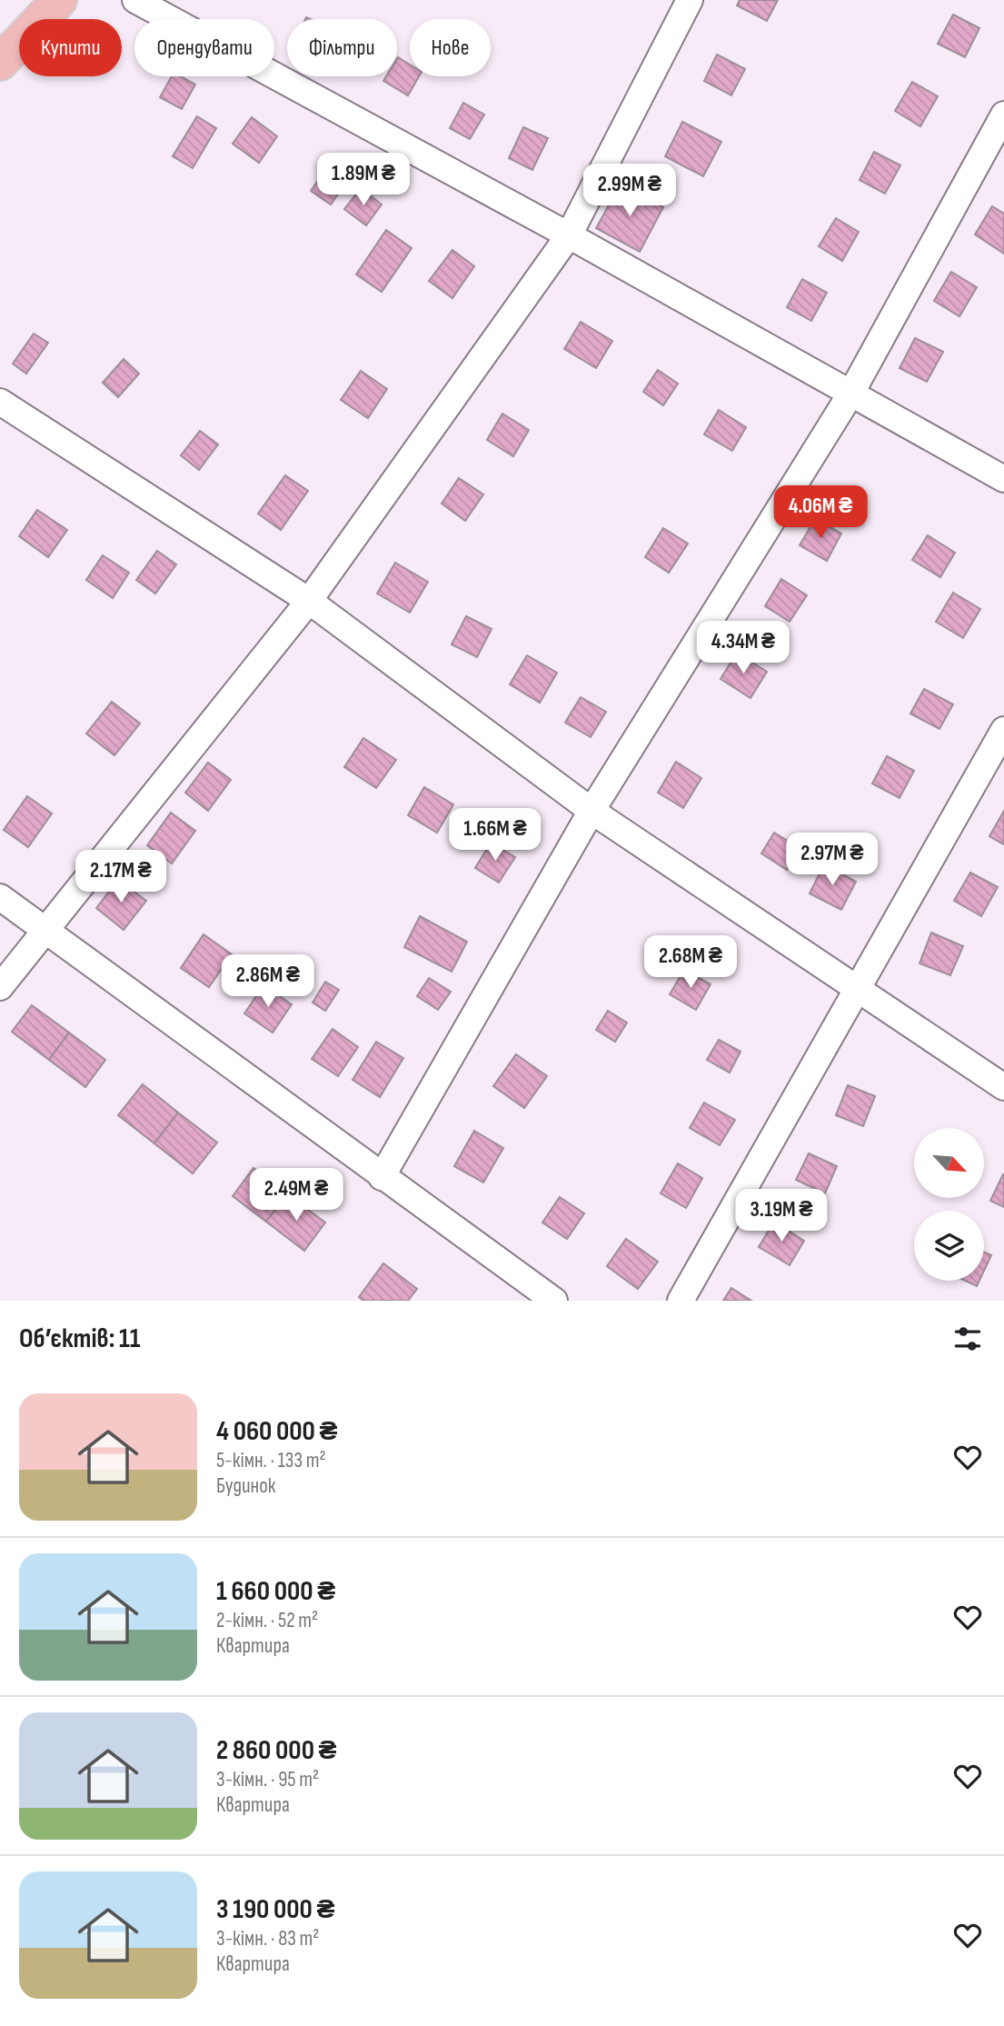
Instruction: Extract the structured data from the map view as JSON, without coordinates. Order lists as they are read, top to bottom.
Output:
{
  "north": "bottom right",
  "page": {
    "chip": [
      "Купити",
      "Орендувати",
      "Фільтри",
      "Нове"
    ],
    "price": [
      "1.89M ₴",
      "2.99M ₴",
      "4.06M ₴",
      "4.34M ₴",
      "1.66M ₴",
      "2.97M ₴",
      "2.17M ₴",
      "2.68M ₴",
      "2.86M ₴",
      "2.49M ₴",
      "3.19M ₴"
    ],
    "heading": "Об’єктів: 11",
    "list": [
      {
        "name": "4 060 000 ₴",
        "note": "5-кімн. · 133 m² · Будинок"
      },
      {
        "name": "1 660 000 ₴",
        "note": "2-кімн. · 52 m² · Квартира"
      },
      {
        "name": "2 860 000 ₴",
        "note": "3-кімн. · 95 m² · Квартира"
      },
      {
        "name": "3 190 000 ₴",
        "note": "3-кімн. · 83 m² · Квартира"
      }
    ]
  }
}
